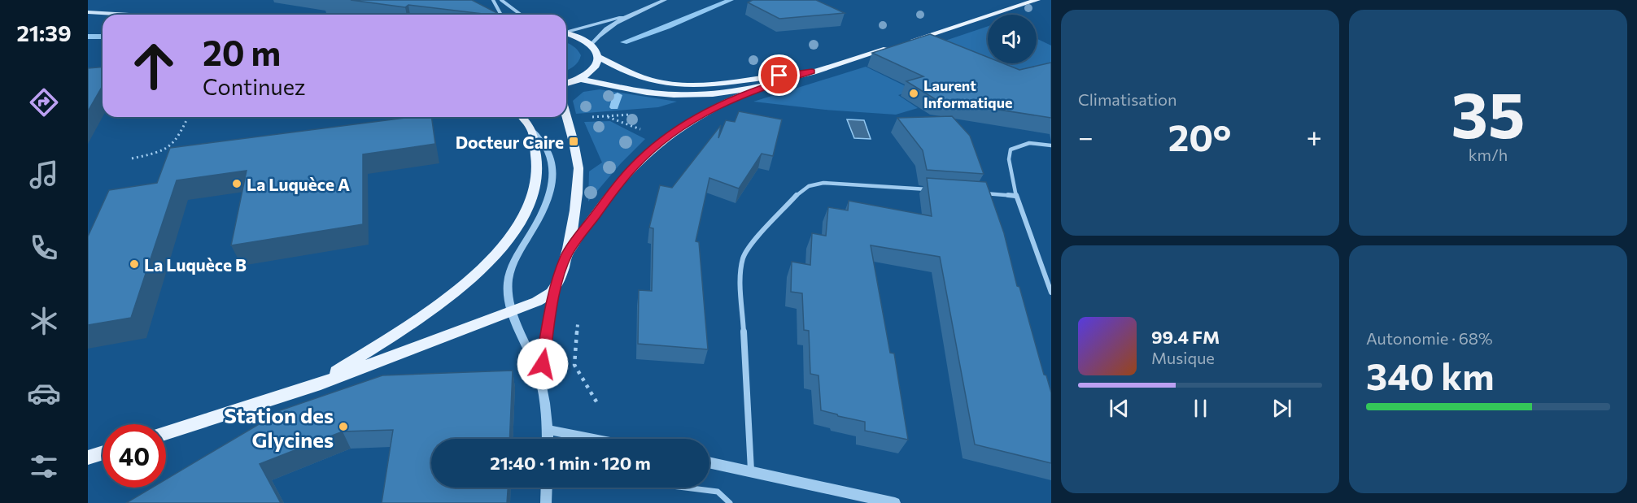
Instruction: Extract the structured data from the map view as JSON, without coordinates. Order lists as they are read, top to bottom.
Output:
{
  "places": {
    "other": [
      "Laurent Informatique",
      "La Luquèce A",
      "La Luquèce B",
      "Station des Glycines"
    ],
    "transit": ["Docteur Caire"]
  },
  "page": {
    "tabs": "21:39",
    "tile": [
      "Climatisation",
      ["35", "km/h"],
      ["Autonomie · 68%", "340 km"]
    ],
    "turn": ["20 m", "Continuez"],
    "heat": ["−", "20°", "+"],
    "song": ["99.4 FM", "Musique"],
    "limit": "40",
    "trip": "21:40 · 1 min · 120 m"
  }
}
